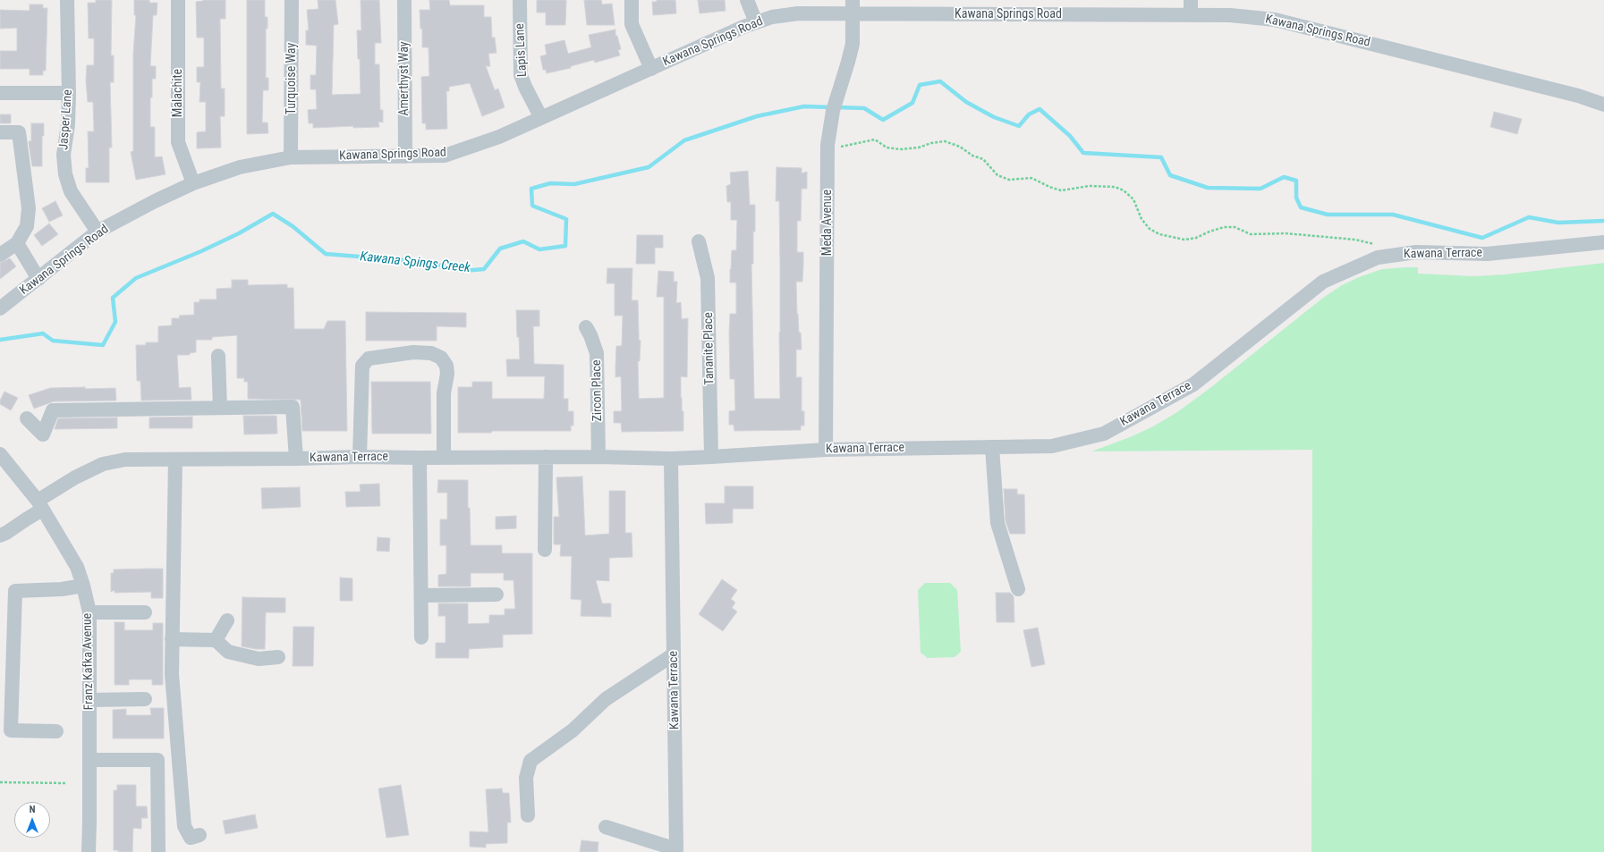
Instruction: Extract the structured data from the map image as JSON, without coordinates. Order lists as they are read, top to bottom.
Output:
{
  "streets": {
    "street": [
      "Kawana Springs Road",
      "Lapis Lane",
      "Turquoise Way",
      "Amerthyst Way",
      "Malachite",
      "Jasper Lane",
      "Meda Avenue",
      "Kawana Terrace",
      "Tananite Place",
      "Zircon Place",
      "Franz Kafka Avenue"
    ]
  },
  "crossings": [
    ["Kawana Springs Road", "Lapis Lane"],
    ["Kawana Springs Road", "Turquoise Way"],
    ["Kawana Springs Road", "Amerthyst Way"],
    ["Kawana Springs Road", "Malachite"],
    ["Kawana Springs Road", "Jasper Lane"],
    ["Kawana Springs Road", "Meda Avenue"],
    ["Meda Avenue", "Kawana Terrace"],
    ["Kawana Terrace", "Tananite Place"],
    ["Kawana Terrace", "Zircon Place"],
    ["Kawana Terrace", "Franz Kafka Avenue"]
  ],
  "water": ["Kawana Spings Creek"],
  "north": "top"
}
